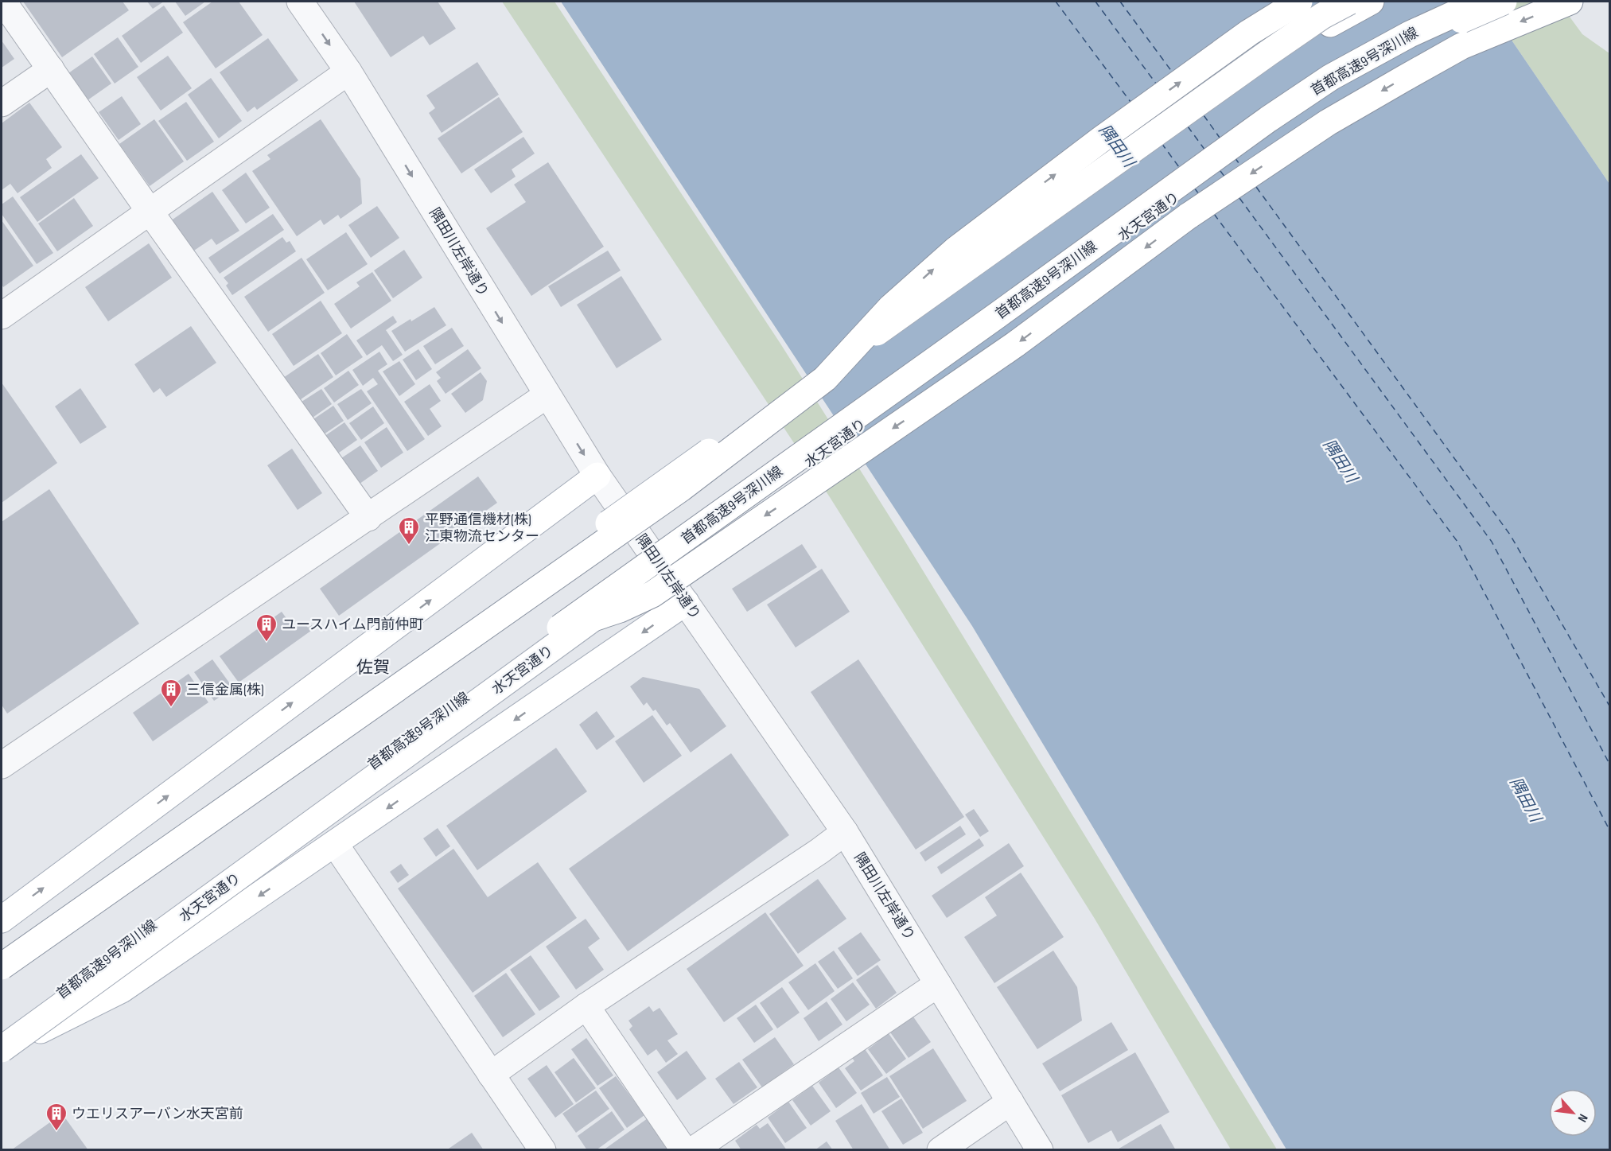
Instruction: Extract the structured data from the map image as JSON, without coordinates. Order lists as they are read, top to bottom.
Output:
{
  "streets": {
    "main road": ["首都高速9号深川線", "水天宮通り"],
    "street": ["隅田川左岸通り"]
  },
  "crossings": [
    ["首都高速9号深川線", "水天宮通り"]
  ],
  "districts": ["佐賀"],
  "water": ["隅田川"],
  "places": {
    "building": [
      "平野通信機材(株) 江東物流センター",
      "ユースハイム門前仲町",
      "三信金属(株)",
      "ウエリスアーバン水天宮前"
    ]
  },
  "north": "bottom right"
}
